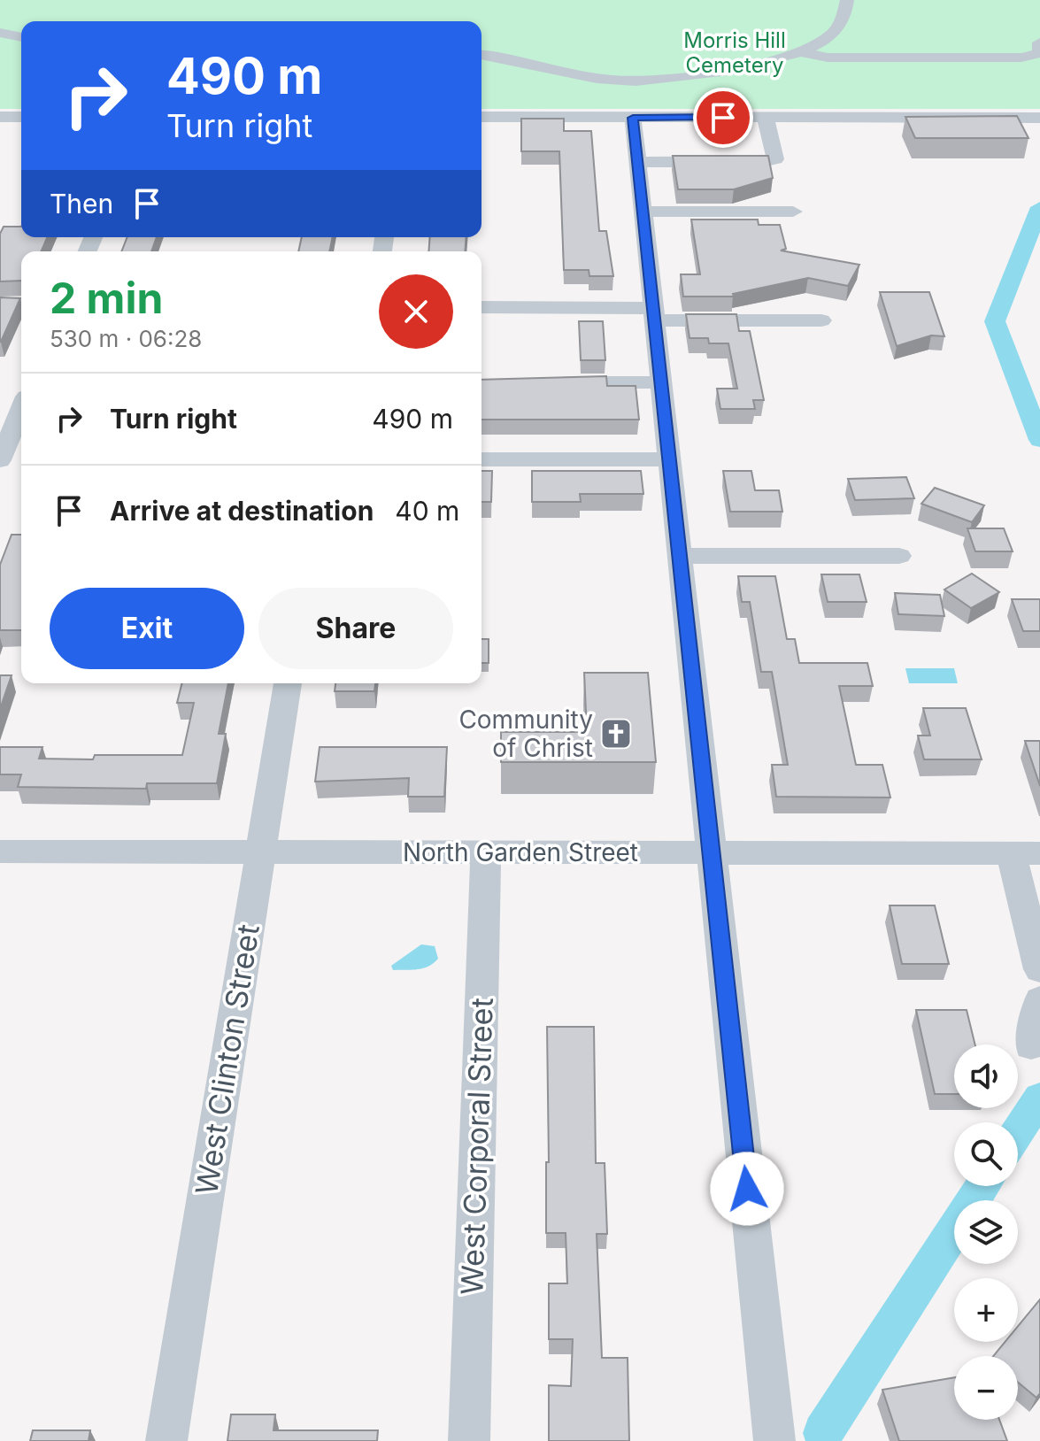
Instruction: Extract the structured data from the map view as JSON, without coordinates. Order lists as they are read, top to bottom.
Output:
{
  "streets": {
    "street": ["North Garden Street", "West Clinton Street", "West Corporal Street"]
  },
  "crossings": [
    ["North Garden Street", "West Clinton Street"],
    ["North Garden Street", "West Corporal Street"]
  ],
  "parks": ["Morris Hill Cemetery"],
  "places": {
    "church": ["Community of Christ"]
  },
  "page": {
    "turn": ["490 m", "Turn right"],
    "then": "Then",
    "heading": ["2 min", "530 m · 06:28"],
    "list": [
      {
        "name": "Turn right",
        "value": "490 m"
      },
      {
        "name": "Arrive at destination",
        "value": "40 m"
      }
    ],
    "buttons": ["Exit", "Share"],
    "map_buttons": ["+", "−"]
  }
}
